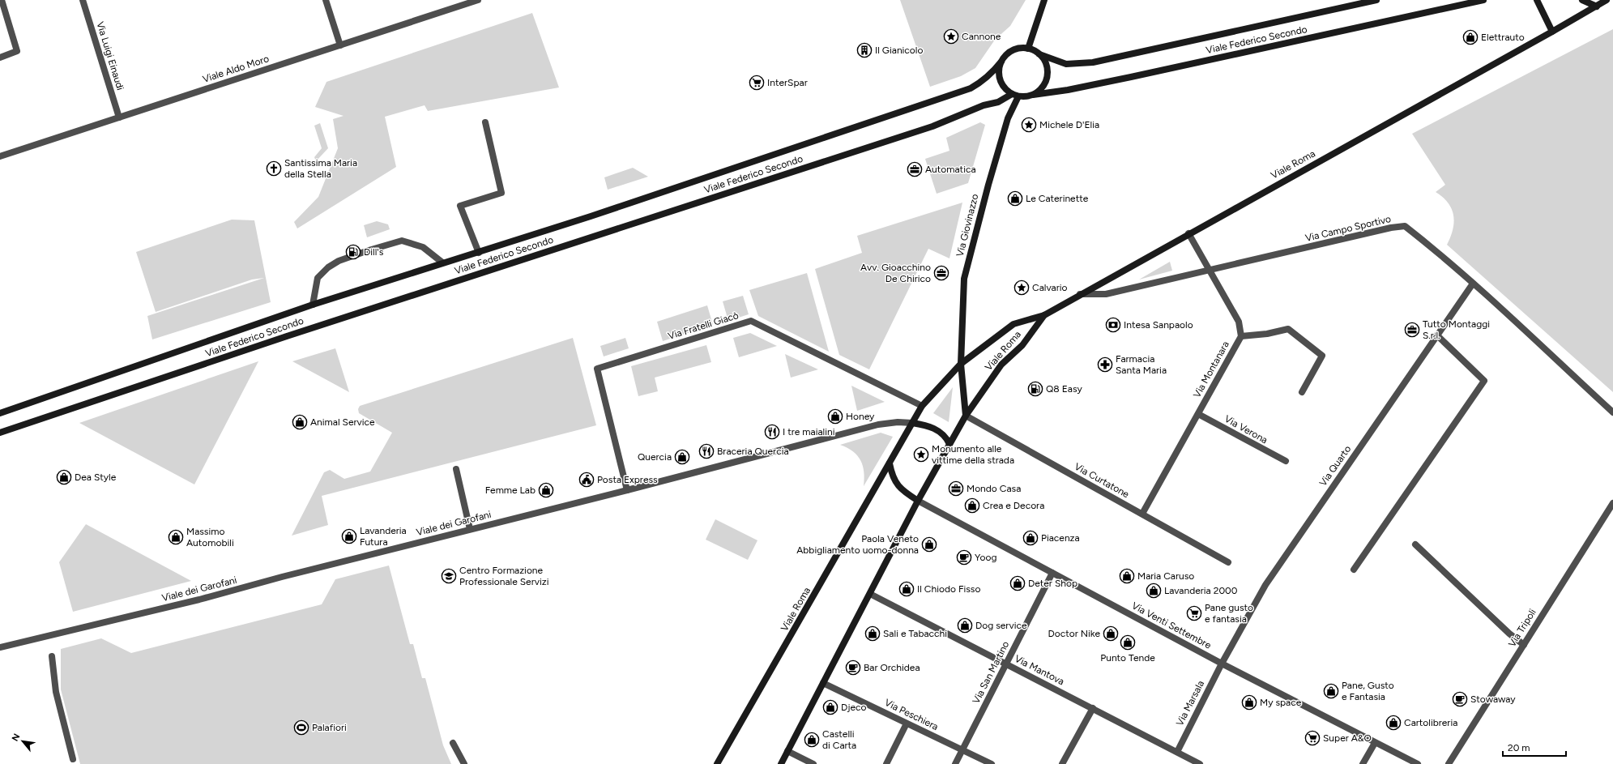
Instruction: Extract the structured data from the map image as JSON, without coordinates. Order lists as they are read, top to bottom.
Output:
{
  "streets": {
    "main road": ["Viale Federico Secondo", "Viale Roma", "Via Giovinazzo"],
    "street": [
      "Via Luigi Einaudi",
      "Viale Aldo Moro",
      "Via Campo Sportivo",
      "Via Fratelli Giacò",
      "Via Montanara",
      "Via Verona",
      "Via Quarto",
      "Via Curtatone",
      "Viale dei Garofani",
      "Via Venti Settembre",
      "Via Tripoli",
      "Via Mantova",
      "Via San Martino",
      "Via Marsala",
      "Via Peschiera"
    ]
  },
  "crossings": [
    ["Viale Federico Secondo", "Via Giovinazzo"],
    ["Via Luigi Einaudi", "Viale Aldo Moro"],
    ["Viale Roma", "Via Giovinazzo"],
    ["Viale Roma", "Via Campo Sportivo"],
    ["Viale Roma", "Via Fratelli Giacò"],
    ["Viale Roma", "Via Montanara"],
    ["Viale Roma", "Via Curtatone"],
    ["Viale Roma", "Viale dei Garofani"],
    ["Viale Roma", "Via Venti Settembre"],
    ["Viale Roma", "Via Mantova"],
    ["Viale Roma", "Via Peschiera"],
    ["Via Campo Sportivo", "Via Montanara"],
    ["Via Campo Sportivo", "Via Quarto"],
    ["Via Fratelli Giacò", "Viale dei Garofani"],
    ["Via Montanara", "Via Verona"],
    ["Via Montanara", "Via Curtatone"],
    ["Via Quarto", "Via Venti Settembre"],
    ["Via Quarto", "Via Marsala"],
    ["Via Venti Settembre", "Via San Martino"],
    ["Via Venti Settembre", "Via Marsala"],
    ["Via Mantova", "Via San Martino"],
    ["Via Mantova", "Via Marsala"],
    ["Via San Martino", "Via Peschiera"]
  ],
  "places": {
    "place": [
      "Cannone",
      "Michele D'Elia",
      "Calvario",
      "Monumento alle vittime della strada"
    ],
    "shop": [
      "Elettrauto",
      "Le Caterinette",
      "Honey",
      "Animal Service",
      "Quercia",
      "Dea Style",
      "Femme Lab",
      "Crea e Decora",
      "Lavanderia Futura",
      "Massimo Automobili",
      "Piacenza",
      "Paola Veneto Abbigliamento uomo-donna",
      "Maria Caruso",
      "Deter Shop",
      "Il Chiodo Fisso",
      "Lavanderia 2000",
      "Dog service",
      "Sali e Tabacchi",
      "Doctor Nike",
      "Punto Tende",
      "Pane, Gusto e Fantasia",
      "My space",
      "Djeco",
      "Cartolibreria",
      "Castelli di Carta"
    ],
    "building": ["Il Gianicolo"],
    "supermarket": ["InterSpar", "Pane gusto e fantasia", "Super A&O"],
    "church": ["Santissima Maria della Stella"],
    "office": [
      "Automatica",
      "Avv. Gioacchino De Chirico",
      "Tutto Montaggi S.r.l.",
      "Mondo Casa"
    ],
    "fuel station": ["Dill's", "Q8 Easy"],
    "bank": ["Intesa Sanpaolo"],
    "pharmacy": ["Farmacia Santa Maria"],
    "restaurant": ["I tre maialini", "Braceria Quercia"],
    "public building": ["Posta Express"],
    "cafe": ["Yoog", "Bar Orchidea", "Stowaway"],
    "school or university": ["Centro Formazione Professionale Servizi"],
    "sports": ["Palafiori"]
  },
  "scale_bar": "20 m",
  "north": "top left"
}
